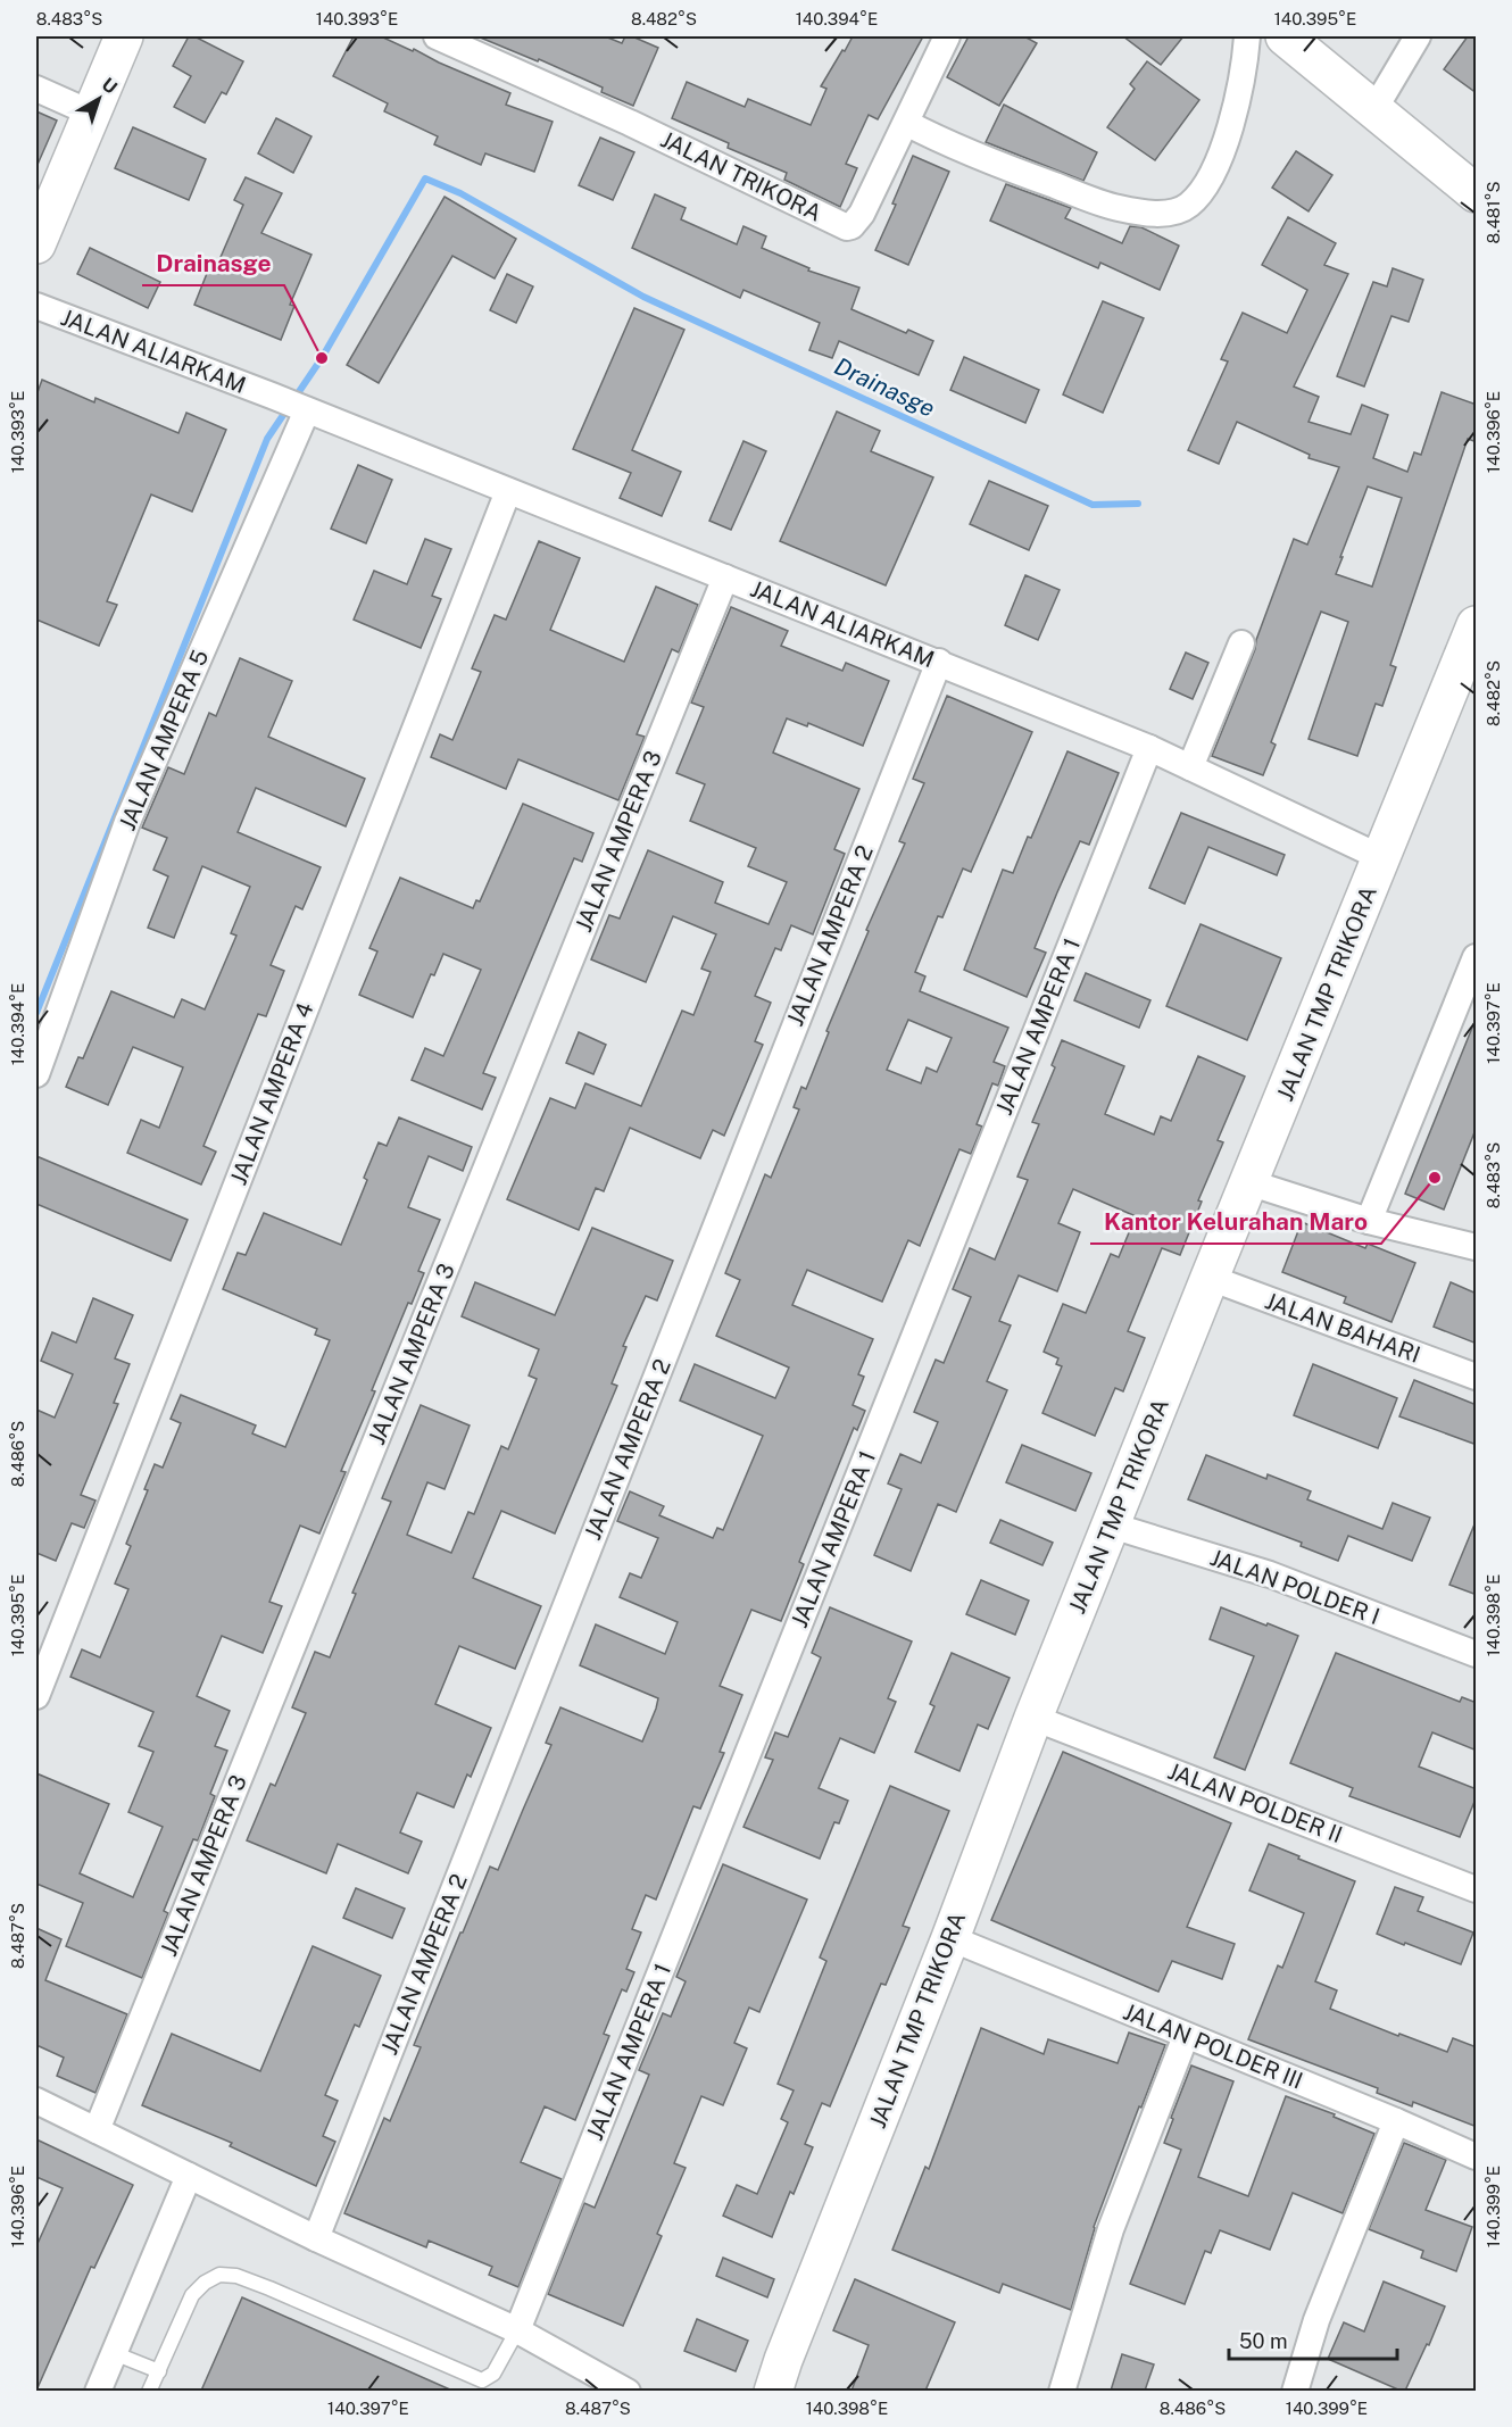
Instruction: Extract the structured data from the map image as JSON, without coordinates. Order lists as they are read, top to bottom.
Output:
{
  "streets": {
    "main road": ["JALAN TMP TRIKORA"],
    "street": [
      "JALAN TRIKORA",
      "JALAN ALIARKAM",
      "JALAN AMPERA 5",
      "JALAN AMPERA 3",
      "JALAN AMPERA 2",
      "JALAN AMPERA 1",
      "JALAN AMPERA 4",
      "JALAN BAHARI",
      "JALAN POLDER I",
      "JALAN POLDER II",
      "JALAN POLDER III"
    ]
  },
  "crossings": [
    ["JALAN ALIARKAM", "JALAN AMPERA 5"],
    ["JALAN ALIARKAM", "JALAN AMPERA 3"],
    ["JALAN ALIARKAM", "JALAN AMPERA 2"],
    ["JALAN ALIARKAM", "JALAN TMP TRIKORA"],
    ["JALAN ALIARKAM", "JALAN AMPERA 1"],
    ["JALAN ALIARKAM", "JALAN AMPERA 4"],
    ["JALAN TMP TRIKORA", "JALAN BAHARI"],
    ["JALAN TMP TRIKORA", "JALAN POLDER I"],
    ["JALAN TMP TRIKORA", "JALAN POLDER II"],
    ["JALAN TMP TRIKORA", "JALAN POLDER III"]
  ],
  "water": ["Drainasge"],
  "places": ["Drainasge", "Kantor Kelurahan Maro"],
  "scale_bar": "50 m",
  "north": "top right",
  "coordinates": [
    "8.483°S",
    "140.393°E",
    "8.482°S",
    "140.394°E",
    "140.395°E",
    "8.481°S",
    "140.396°E",
    "140.397°E",
    "8.486°S",
    "140.398°E",
    "8.487°S",
    "140.399°E"
  ]
}
